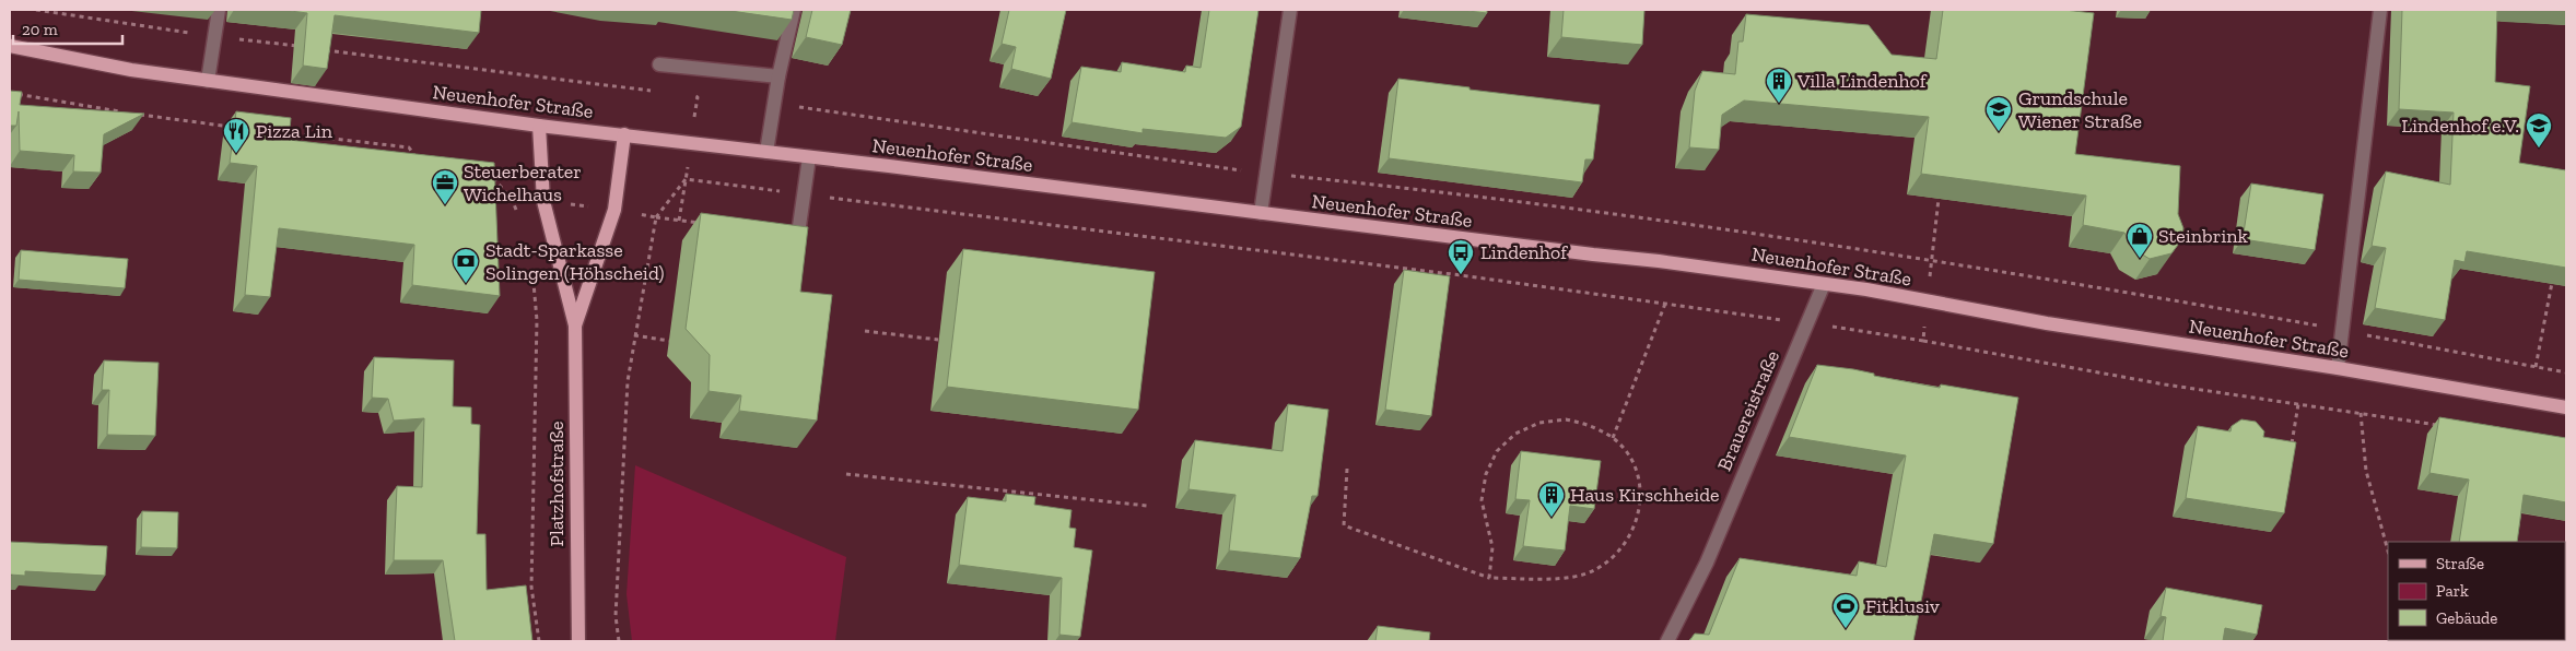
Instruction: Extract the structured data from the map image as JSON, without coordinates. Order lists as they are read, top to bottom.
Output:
{
  "streets": {
    "main road": ["Neuenhofer Straße", "Platzhofstraße"],
    "street": ["Brauereistraße"]
  },
  "crossings": [
    ["Neuenhofer Straße", "Brauereistraße"],
    ["Neuenhofer Straße", "Platzhofstraße"]
  ],
  "places": {
    "building": ["Villa Lindenhof", "Haus Kirschheide"],
    "school or university": ["Grundschule Wiener Straße", "Lindenhof e.V."],
    "restaurant": ["Pizza Lin"],
    "office": ["Steuerberater Wichelhaus"],
    "shop": ["Steinbrink"],
    "bus stop": ["Lindenhof"],
    "bank": ["Stadt-Sparkasse Solingen (Höhscheid)"],
    "sports": ["Fitklusiv"]
  },
  "legend": ["Straße", "Park", "Gebäude"],
  "scale_bar": "20 m"
}
